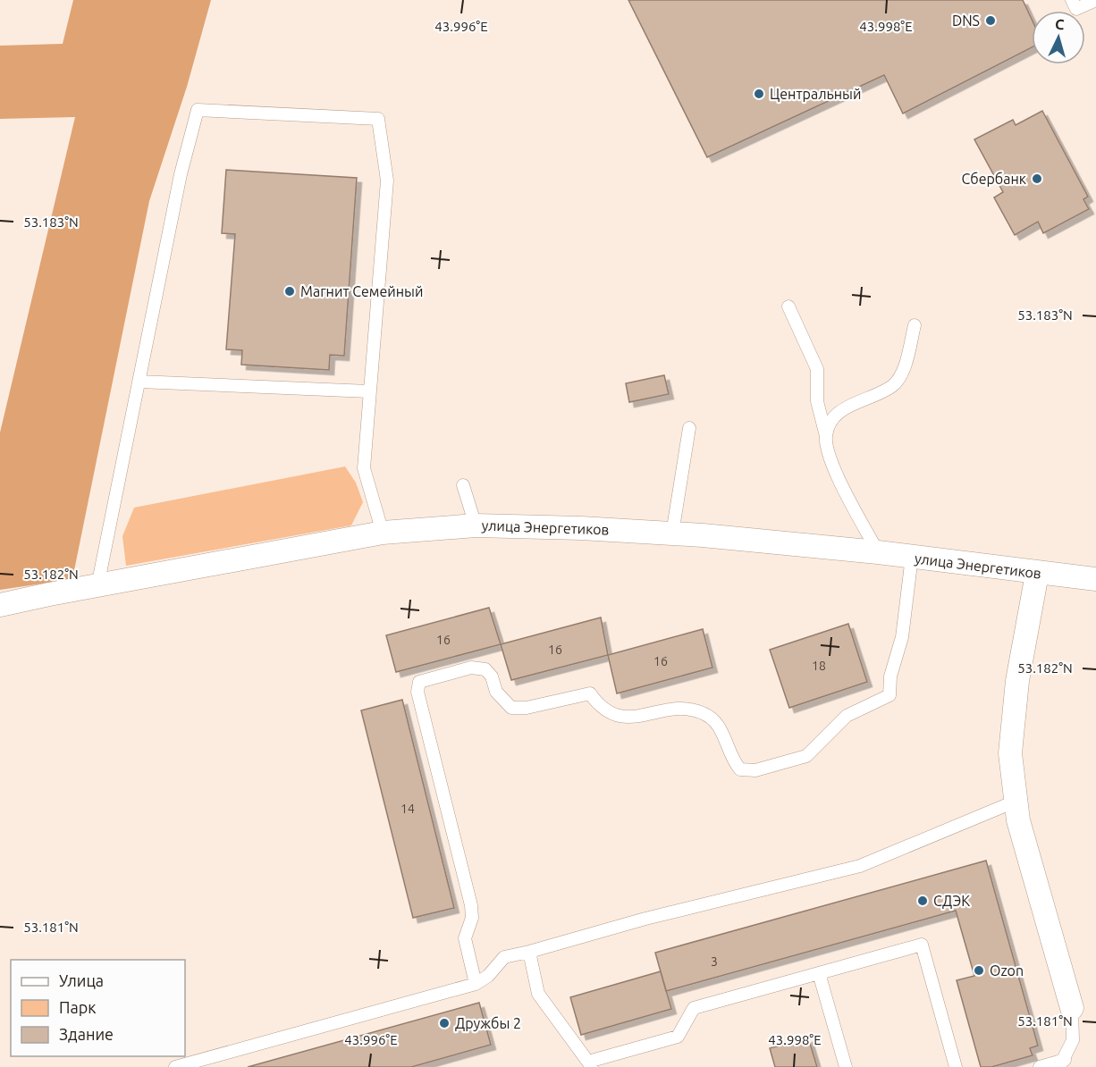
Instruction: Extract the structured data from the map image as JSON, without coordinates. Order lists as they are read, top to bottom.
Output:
{
  "streets": {
    "street": ["улица Энергетиков"]
  },
  "places": [
    "DNS",
    "Центральный",
    "Сбербанк",
    "Магнит Семейный",
    "СДЭК",
    "Ozon",
    "Дружбы 2"
  ],
  "house_numbers": [
    "16",
    "16",
    "16",
    "18",
    "14",
    "3"
  ],
  "legend": ["Улица", "Парк", "Здание"],
  "north": "top",
  "coordinates": [
    "43.996°E",
    "43.998°E",
    "53.183°N",
    "53.182°N",
    "53.181°N"
  ]
}
